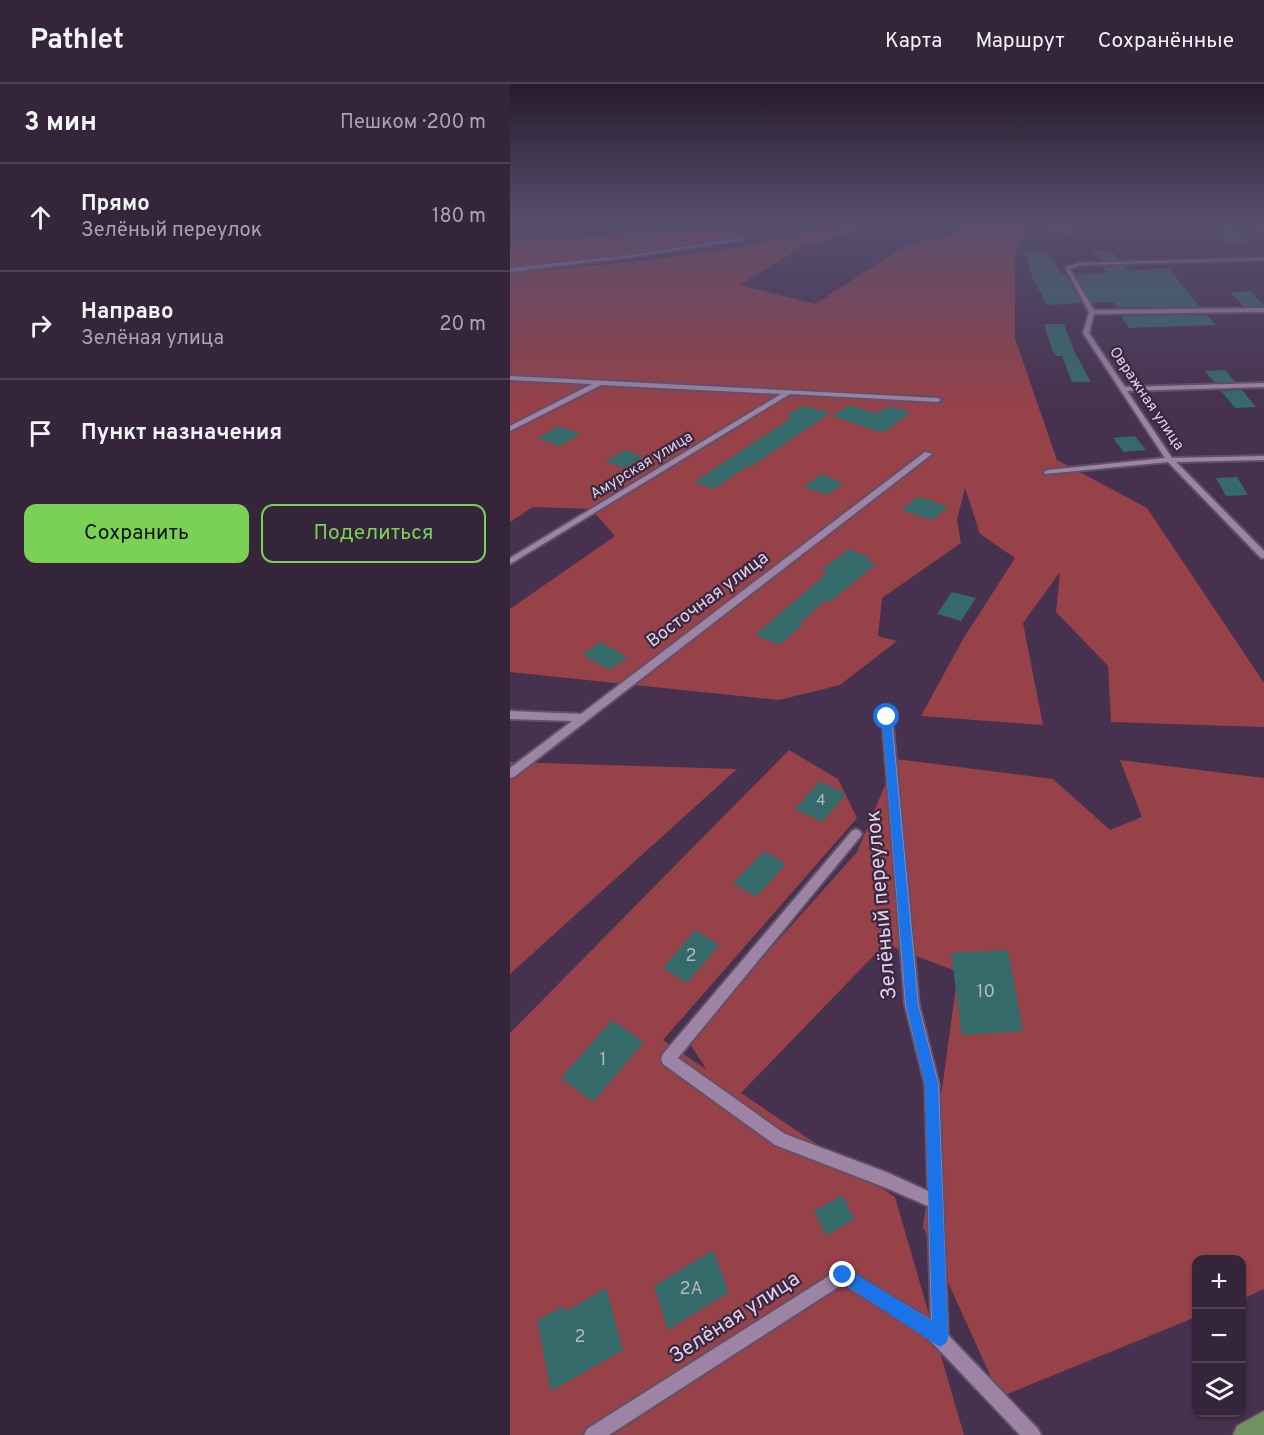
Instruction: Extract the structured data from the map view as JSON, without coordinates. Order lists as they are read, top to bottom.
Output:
{
  "streets": {
    "street": [
      "Овражная улица",
      "Амурская улица",
      "Восточная улица",
      "Зелёный переулок",
      "Зелёная улица"
    ]
  },
  "crossings": [
    ["Зелёный переулок", "Зелёная улица"]
  ],
  "house_numbers": [
    "4",
    "2",
    "10",
    "1",
    "2А",
    "2"
  ],
  "page": {
    "header": "Pathlet",
    "nav": ["Карта", "Маршрут", "Сохранённые"],
    "heading": ["3 мин", "Пешком · 200 m"],
    "list": [
      ["Прямо", "Зелёный переулок", "180 m"],
      ["Направо", "Зелёная улица", "20 m"],
      "Пункт назначения"
    ],
    "buttons": ["Сохранить", "Поделиться"],
    "map_buttons": ["+", "−"]
  }
}
